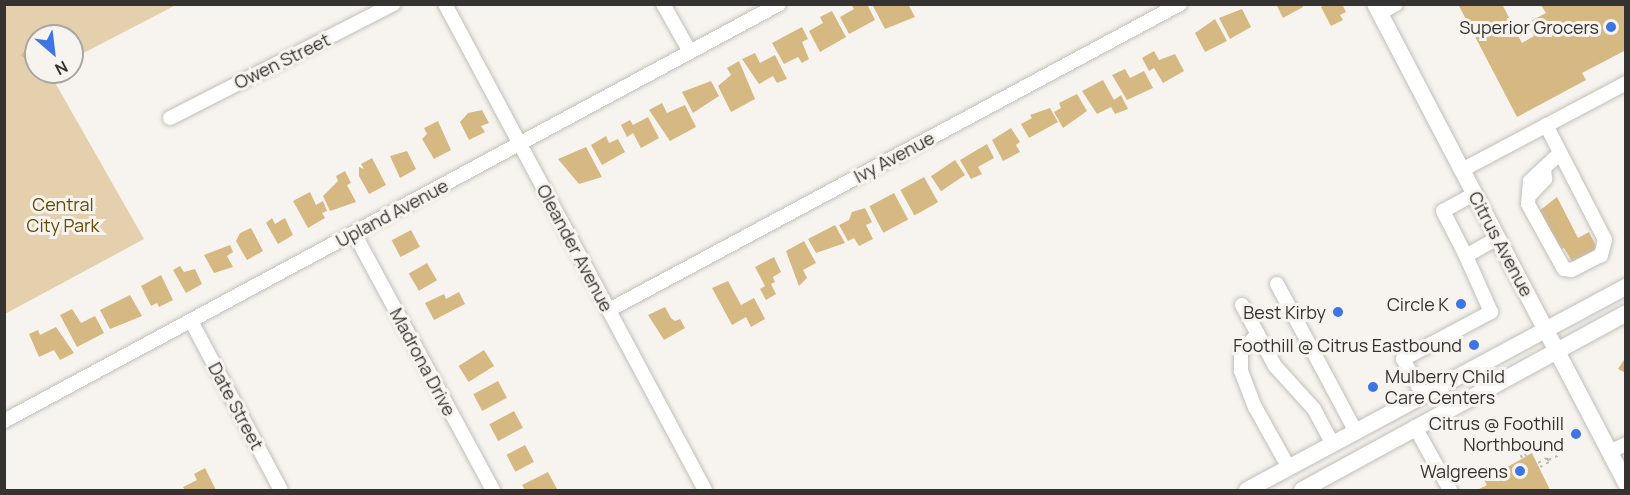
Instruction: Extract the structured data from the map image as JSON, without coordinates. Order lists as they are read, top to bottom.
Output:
{
  "streets": {
    "main road": ["Citrus Avenue"],
    "street": [
      "Owen Street",
      "Ivy Avenue",
      "Upland Avenue",
      "Oleander Avenue",
      "Madrona Drive",
      "Date Street"
    ]
  },
  "crossings": [
    ["Ivy Avenue", "Oleander Avenue"],
    ["Upland Avenue", "Oleander Avenue"],
    ["Upland Avenue", "Madrona Drive"],
    ["Upland Avenue", "Date Street"]
  ],
  "parks": ["Central City Park"],
  "places": [
    "Superior Grocers",
    "Circle K",
    "Best Kirby",
    "Foothill @ Citrus Eastbound",
    "Mulberry Child Care Centers",
    "Citrus @ Foothill Northbound",
    "Walgreens"
  ],
  "north": "bottom right"
}
